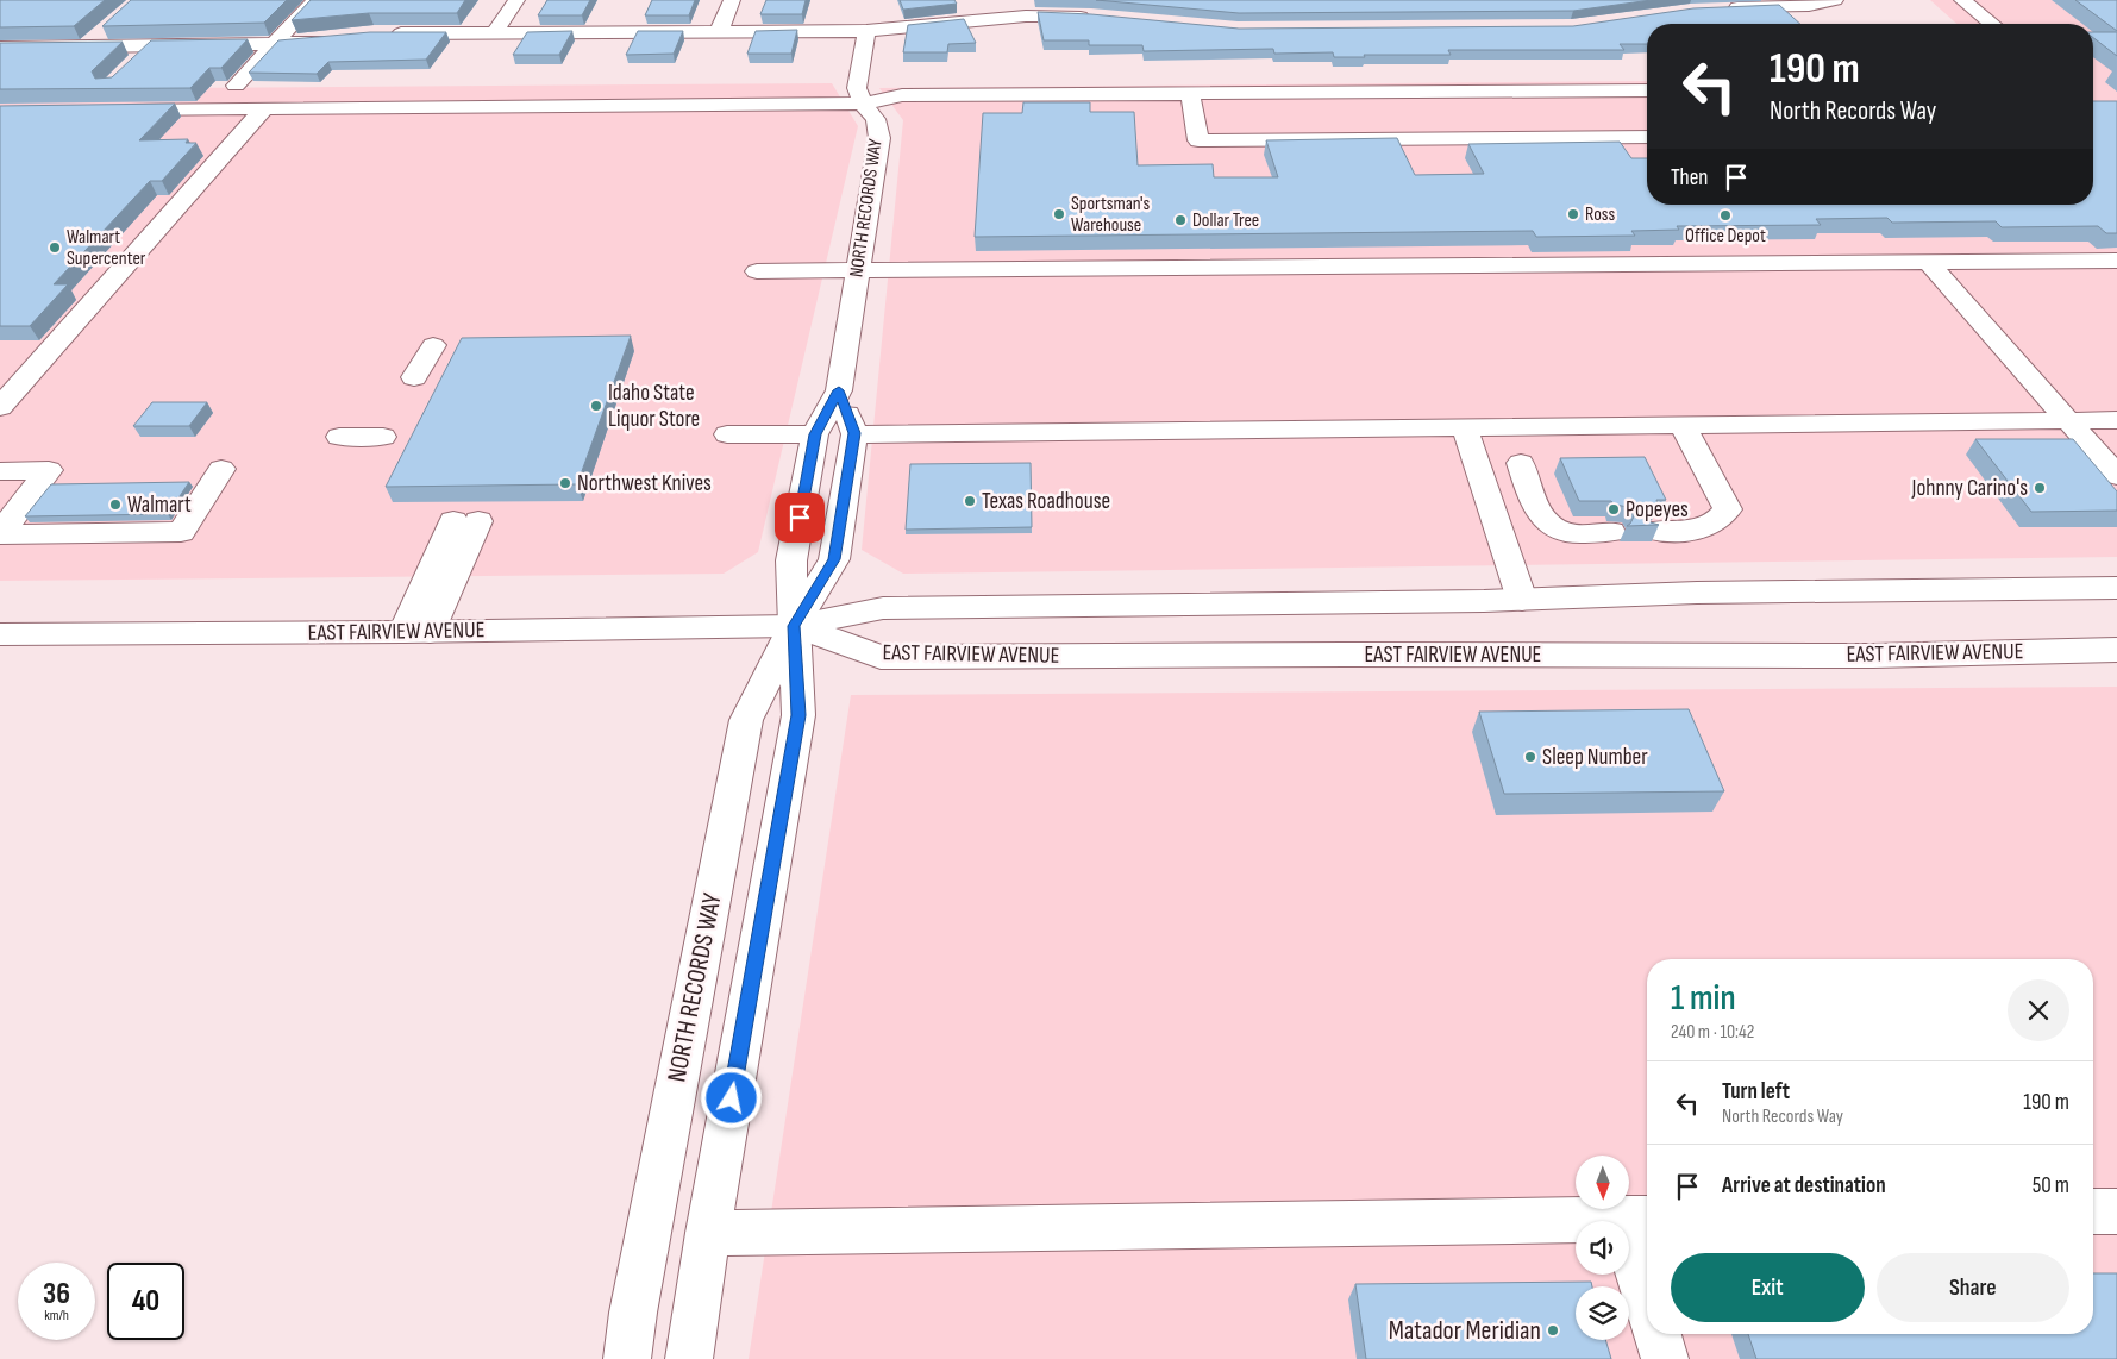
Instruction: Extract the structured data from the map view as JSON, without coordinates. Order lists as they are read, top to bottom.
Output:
{
  "streets": {
    "street": ["NORTH RECORDS WAY", "EAST FAIRVIEW AVENUE"]
  },
  "crossings": [
    ["NORTH RECORDS WAY", "EAST FAIRVIEW AVENUE"]
  ],
  "places": [
    "Sportsman's Warehouse",
    "Ross",
    "Office Depot",
    "Dollar Tree",
    "Walmart Supercenter",
    "Idaho State Liquor Store",
    "Northwest Knives",
    "Johnny Carino's",
    "Texas Roadhouse",
    "Walmart",
    "Popeyes",
    "Sleep Number",
    "Matador Meridian"
  ],
  "north": "bottom",
  "page": {
    "turn": ["190 m", "North Records Way"],
    "then": "Then",
    "heading": ["1 min", "240 m · 10:42"],
    "list": [
      {
        "name": "Turn left",
        "note": "North Records Way",
        "value": "190 m"
      },
      {
        "name": "Arrive at destination",
        "value": "50 m"
      }
    ],
    "buttons": ["Exit", "Share"],
    "speed": "36 km/h",
    "limit": "40"
  }
}
